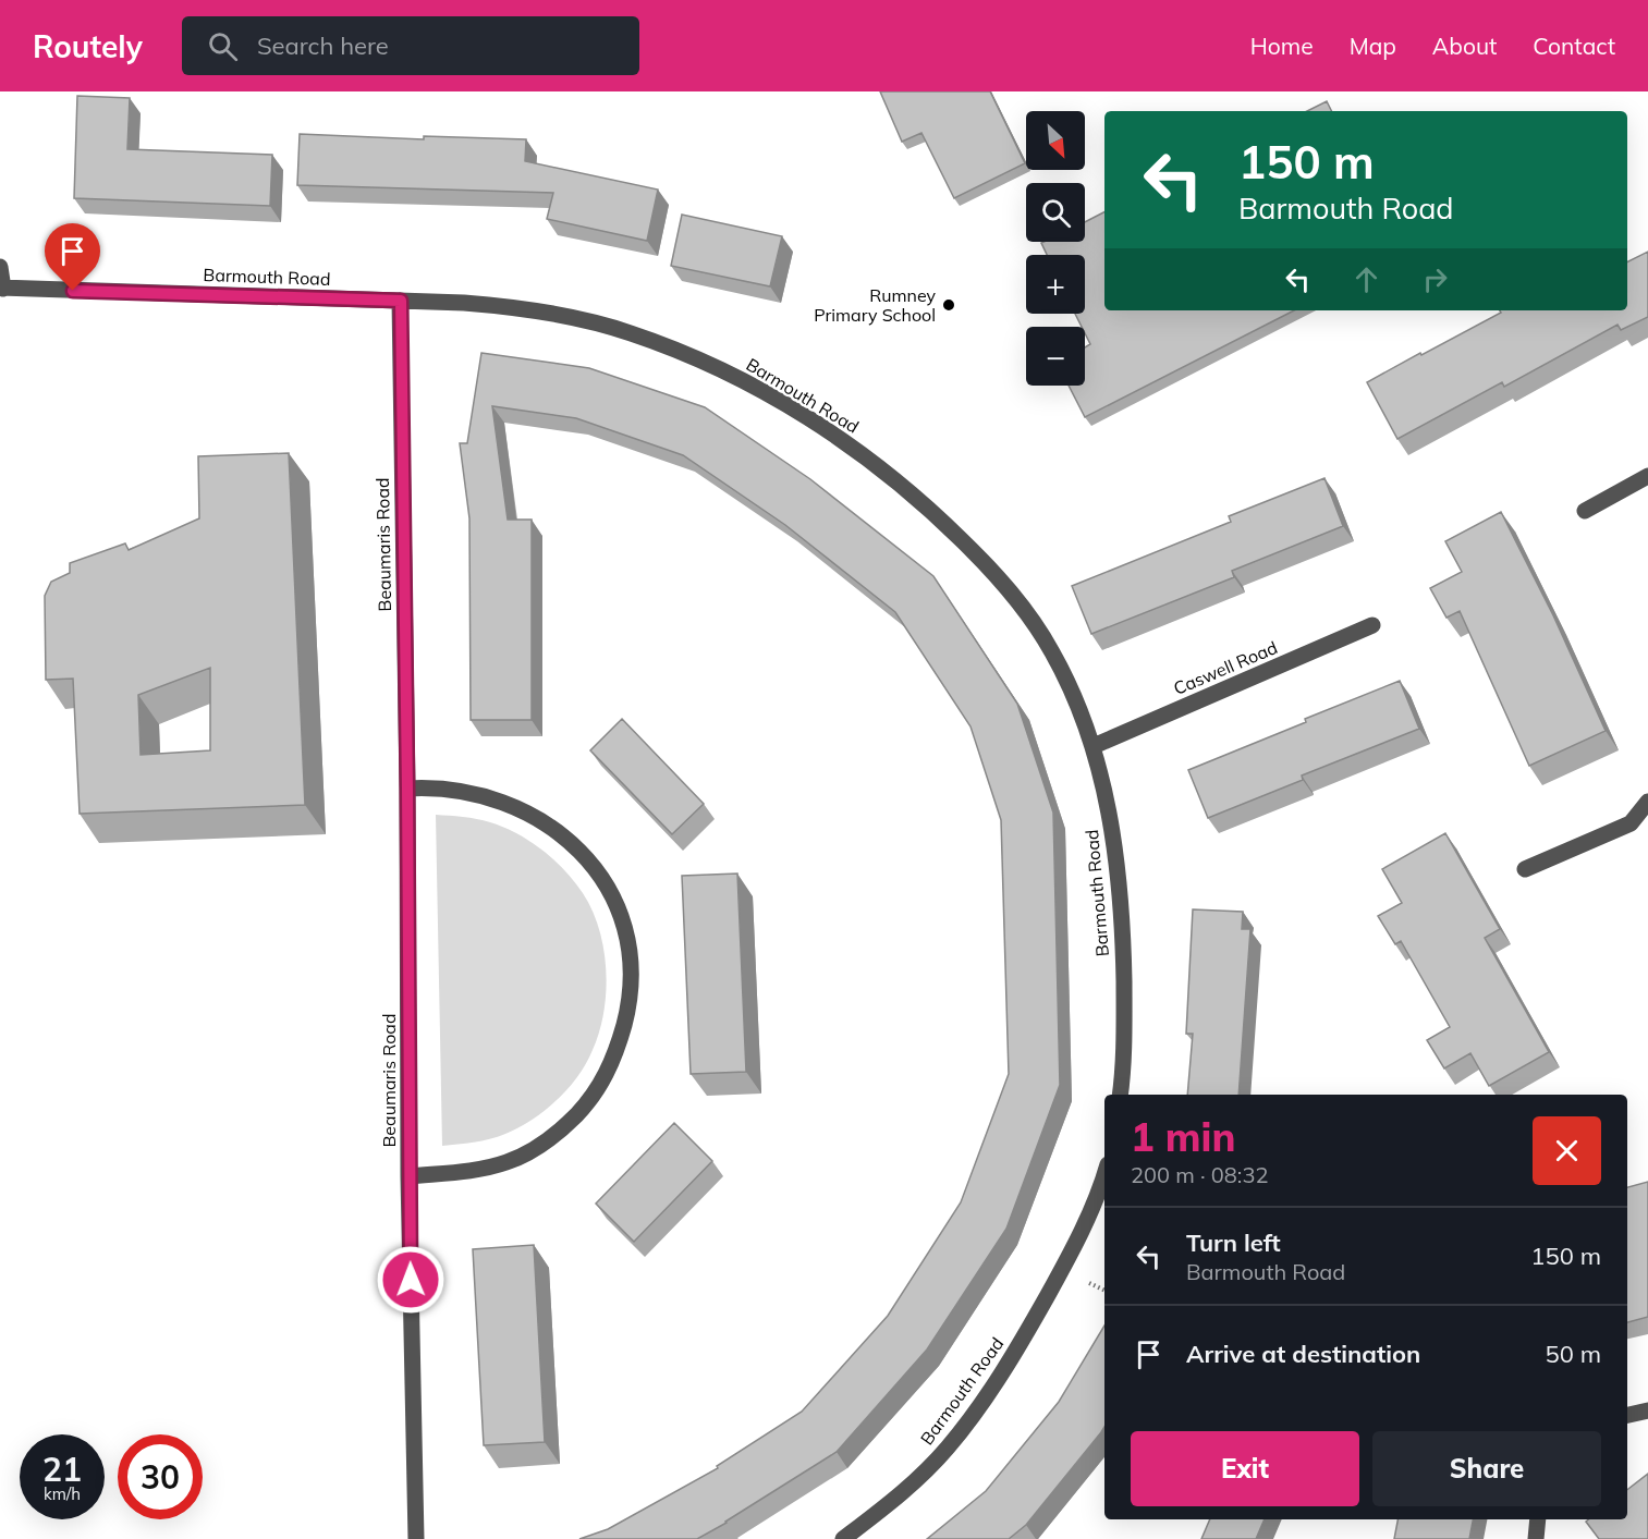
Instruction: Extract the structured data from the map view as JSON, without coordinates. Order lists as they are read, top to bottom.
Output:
{
  "streets": {
    "street": ["Barmouth Road", "Beaumaris Road", "Caswell Road"]
  },
  "crossings": [
    ["Barmouth Road", "Beaumaris Road"],
    ["Barmouth Road", "Caswell Road"]
  ],
  "places": ["Rumney Primary School"],
  "north": "bottom right",
  "page": {
    "header": "Routely",
    "search": "Search here",
    "nav": [
      "Home",
      "Map",
      "About",
      "Contact"
    ],
    "map_buttons": ["+", "−"],
    "turn": ["150 m", "Barmouth Road"],
    "heading": ["1 min", "200 m · 08:32"],
    "list": [
      {
        "name": "Turn left",
        "note": "Barmouth Road",
        "value": "150 m"
      },
      {
        "name": "Arrive at destination",
        "value": "50 m"
      }
    ],
    "buttons": ["Exit", "Share"],
    "speed": "21 km/h",
    "limit": "30"
  }
}
